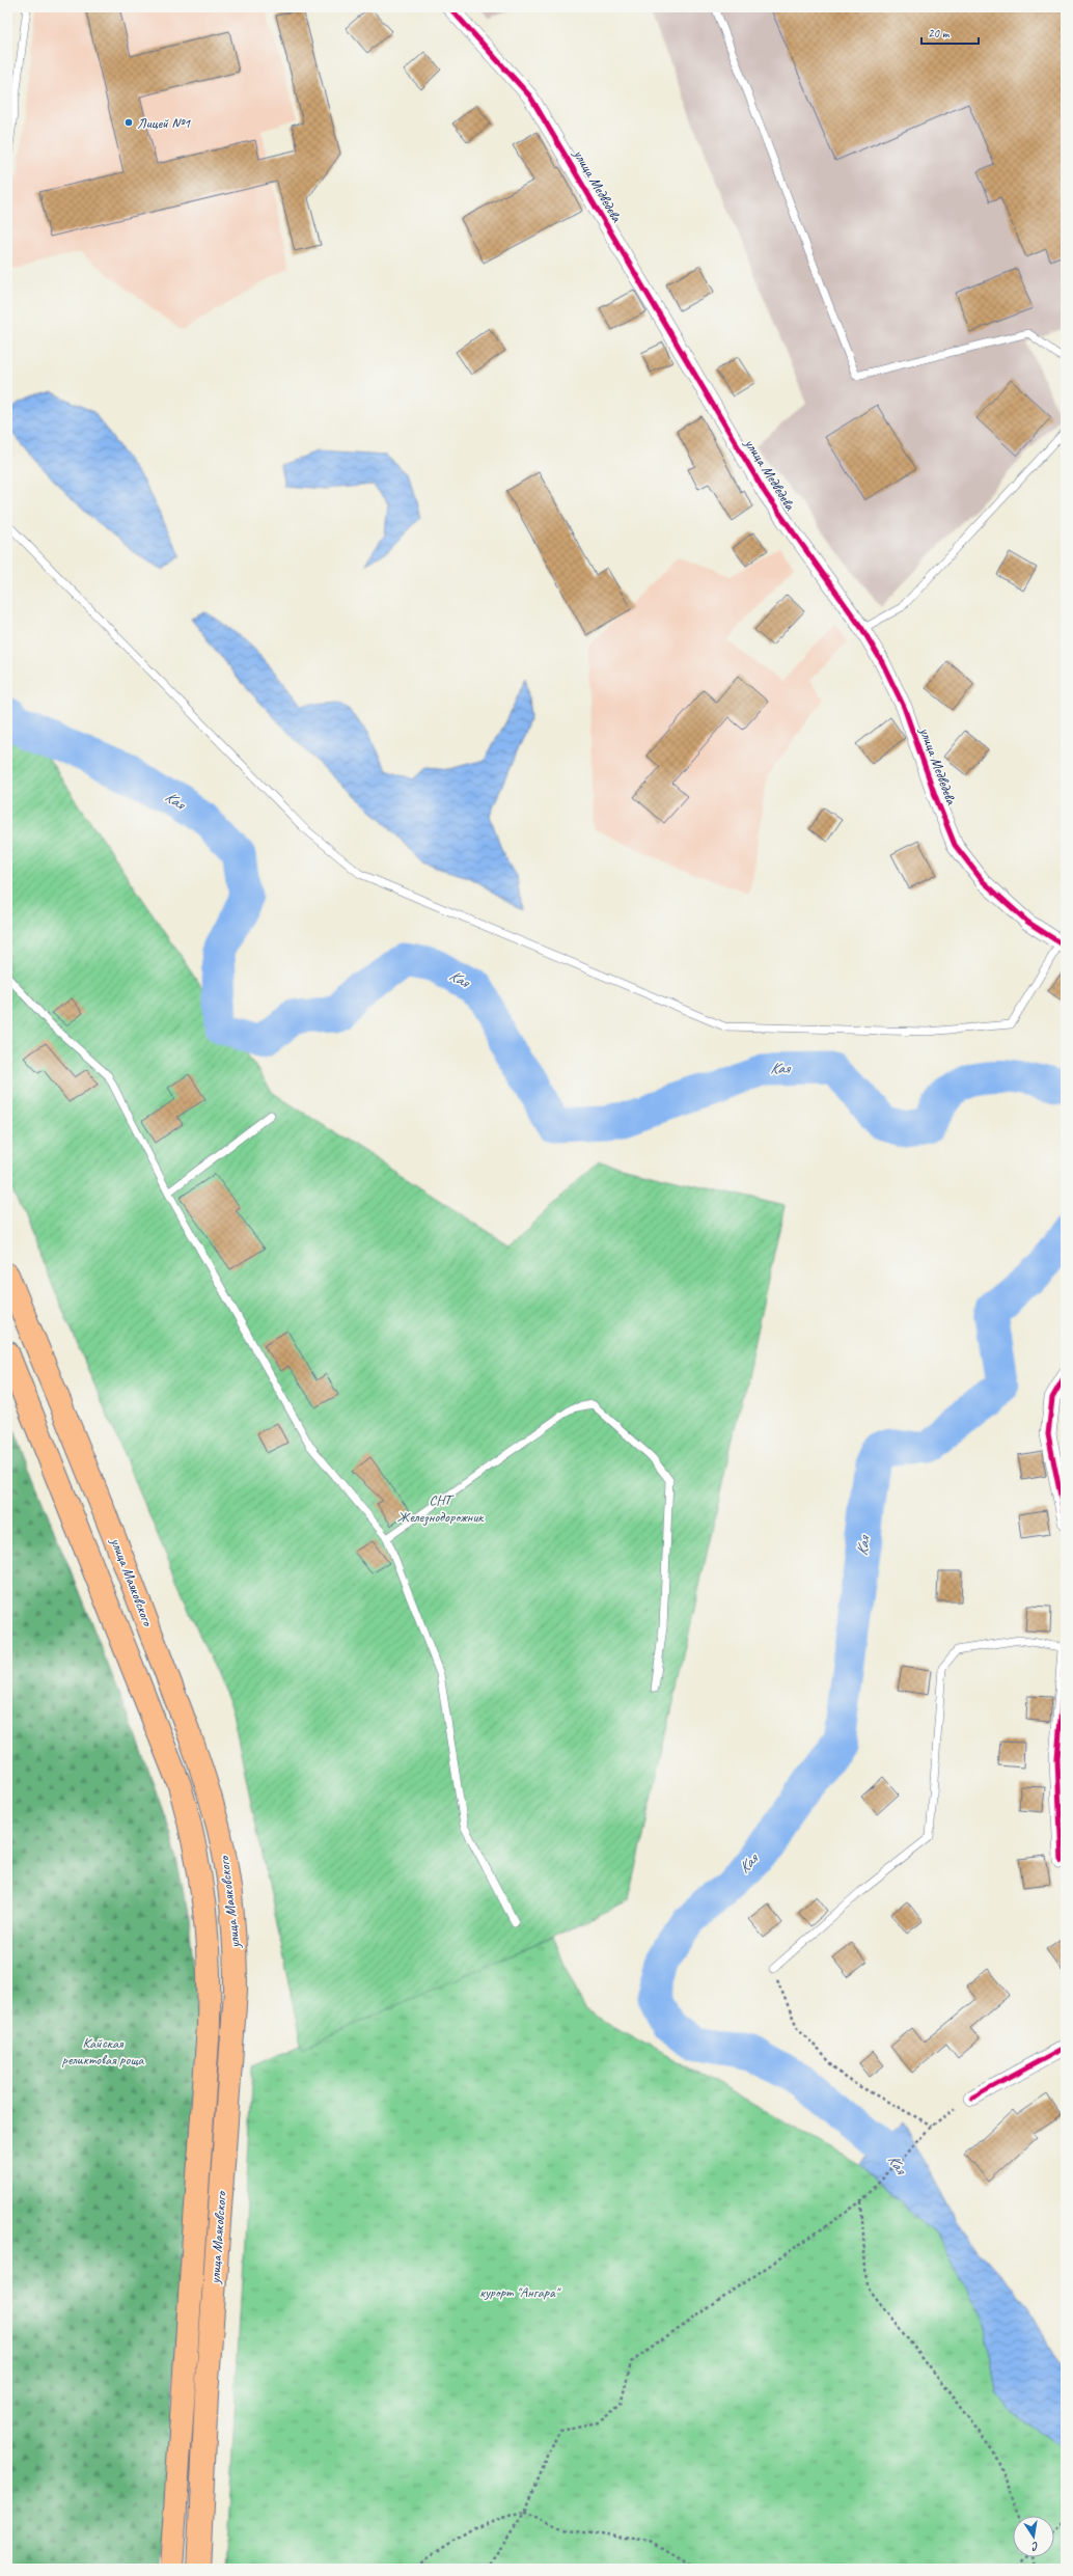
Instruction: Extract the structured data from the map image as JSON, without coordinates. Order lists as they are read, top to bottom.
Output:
{
  "streets": {
    "main road": ["улица Маяковского"],
    "street": ["улица Медведева"]
  },
  "water": ["Кая"],
  "parks": ["СНТ Железнодорожник", "Кайская реликтовая роща", "курорт \"Ангара\""],
  "places": ["Лицей №1"],
  "scale_bar": "20 m",
  "north": "bottom"
}
